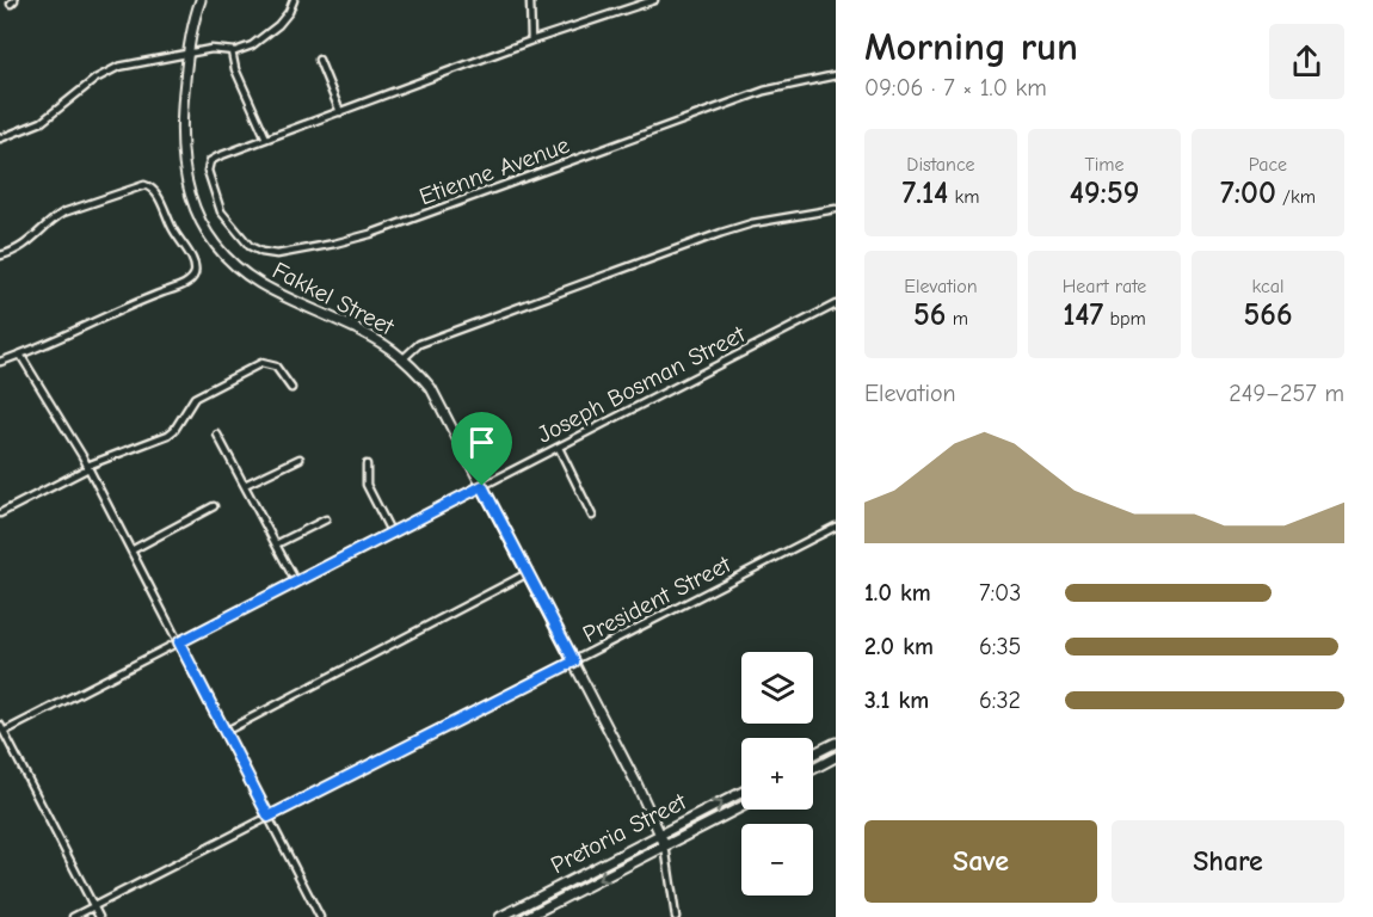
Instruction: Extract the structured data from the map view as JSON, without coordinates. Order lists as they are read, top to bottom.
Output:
{
  "streets": {
    "street": [
      "Etienne Avenue",
      "Fakkel Street",
      "Joseph Bosman Street",
      "President Street",
      "Pretoria Street"
    ]
  },
  "crossings": [
    ["Fakkel Street", "Joseph Bosman Street"],
    ["Fakkel Street", "President Street"],
    ["Fakkel Street", "Pretoria Street"]
  ],
  "page": {
    "heading": ["Morning run", "09:06 · 7 × 1.0 km"],
    "stats": [
      ["Distance", "7.14 km"],
      ["Time", "49:59"],
      ["Pace", "7:00 /km"],
      ["Elevation", "56 m"],
      ["Heart rate", "147 bpm"],
      ["kcal", "566"]
    ],
    "chart": ["Elevation", "249–257 m"],
    "list": [
      {
        "name": "1.0 km",
        "note": "7:03"
      },
      {
        "name": "2.0 km",
        "note": "6:35"
      },
      {
        "name": "3.1 km",
        "note": "6:32"
      }
    ],
    "map_buttons": ["+", "−"],
    "buttons": ["Save", "Share"]
  }
}
